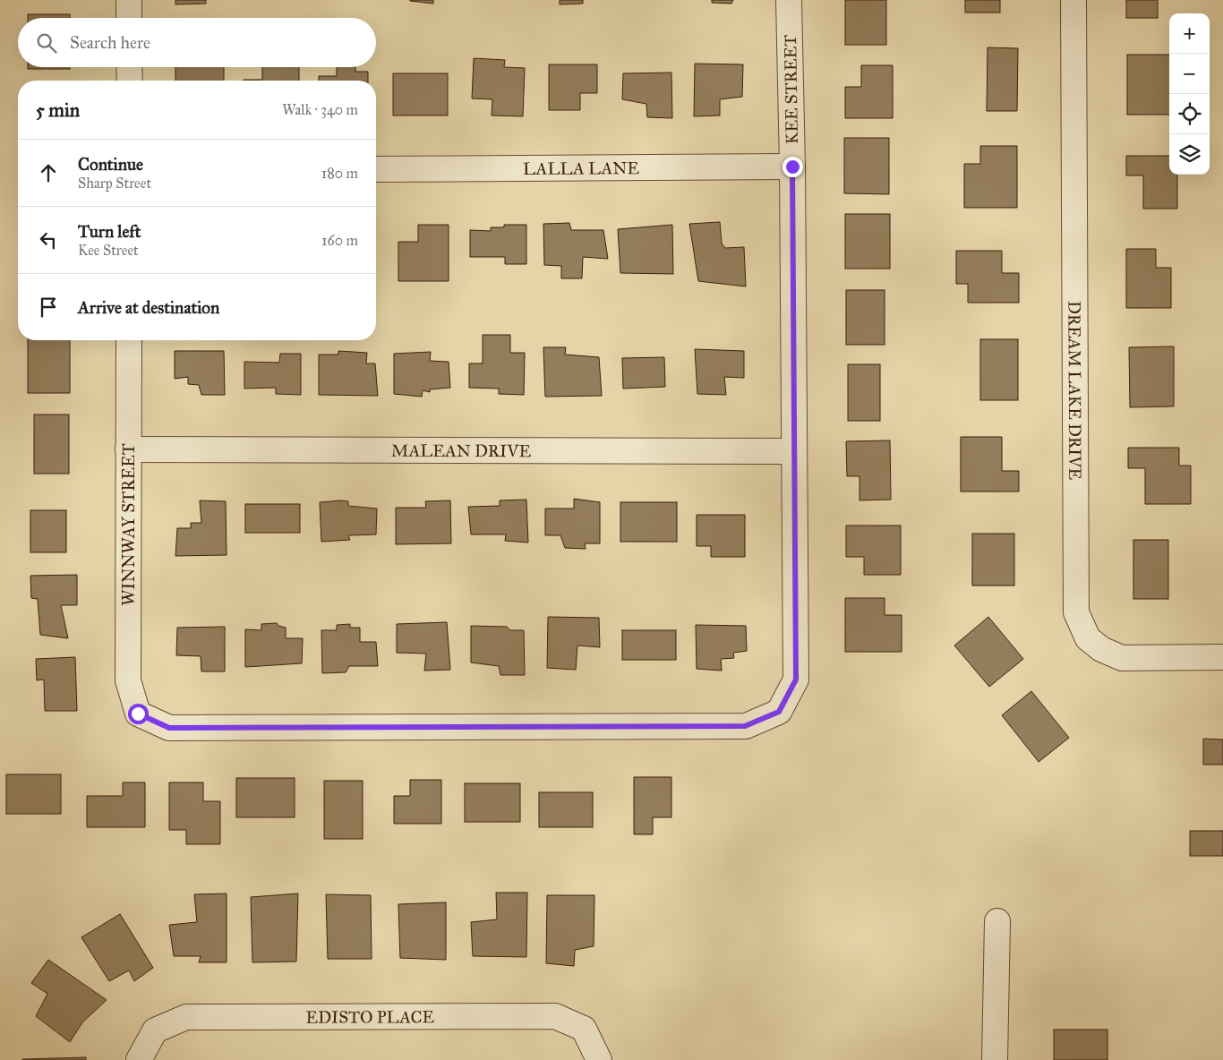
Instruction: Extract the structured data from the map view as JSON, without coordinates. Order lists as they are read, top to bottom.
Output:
{
  "streets": {
    "street": [
      "KEE STREET",
      "LALLA LANE",
      "DREAM LAKE DRIVE",
      "MALEAN DRIVE",
      "WINNWAY STREET",
      "EDISTO PLACE"
    ]
  },
  "crossings": [
    ["KEE STREET", "LALLA LANE"],
    ["KEE STREET", "MALEAN DRIVE"],
    ["KEE STREET", "WINNWAY STREET"],
    ["MALEAN DRIVE", "WINNWAY STREET"]
  ],
  "page": {
    "map_buttons": ["+", "−"],
    "search": "Search here",
    "heading": ["5 min", "Walk · 340 m"],
    "list": [
      ["Continue", "Sharp Street", "180 m"],
      ["Turn left", "Kee Street", "160 m"],
      "Arrive at destination"
    ]
  }
}
